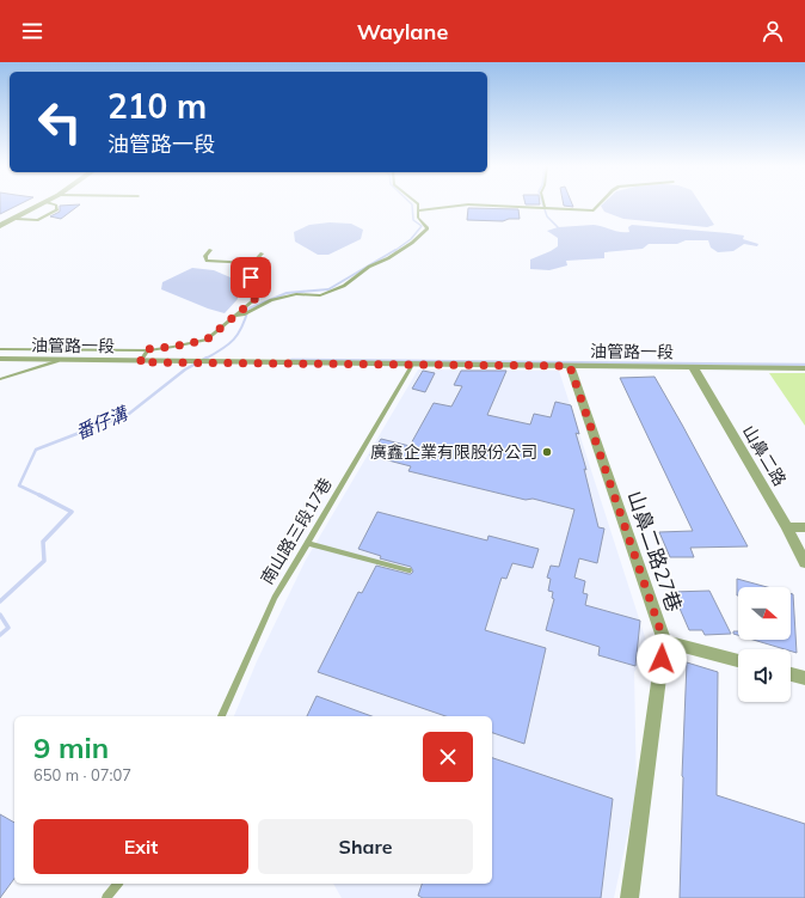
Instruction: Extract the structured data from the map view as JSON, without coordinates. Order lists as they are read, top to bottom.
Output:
{
  "streets": {
    "street": ["油管路一段", "山鼻二路", "山鼻二路27巷"],
    "lane": ["南山路三段17巷"]
  },
  "crossings": [
    ["油管路一段", "山鼻二路"],
    ["油管路一段", "南山路三段17巷"],
    ["油管路一段", "山鼻二路27巷"]
  ],
  "water": ["番仔溝"],
  "places": ["廣鑫企業有限股份公司"],
  "north": "right",
  "page": {
    "header": "Waylane",
    "turn": ["210 m", "油管路一段"],
    "heading": ["9 min", "650 m · 07:07"],
    "buttons": ["Exit", "Share"]
  }
}
